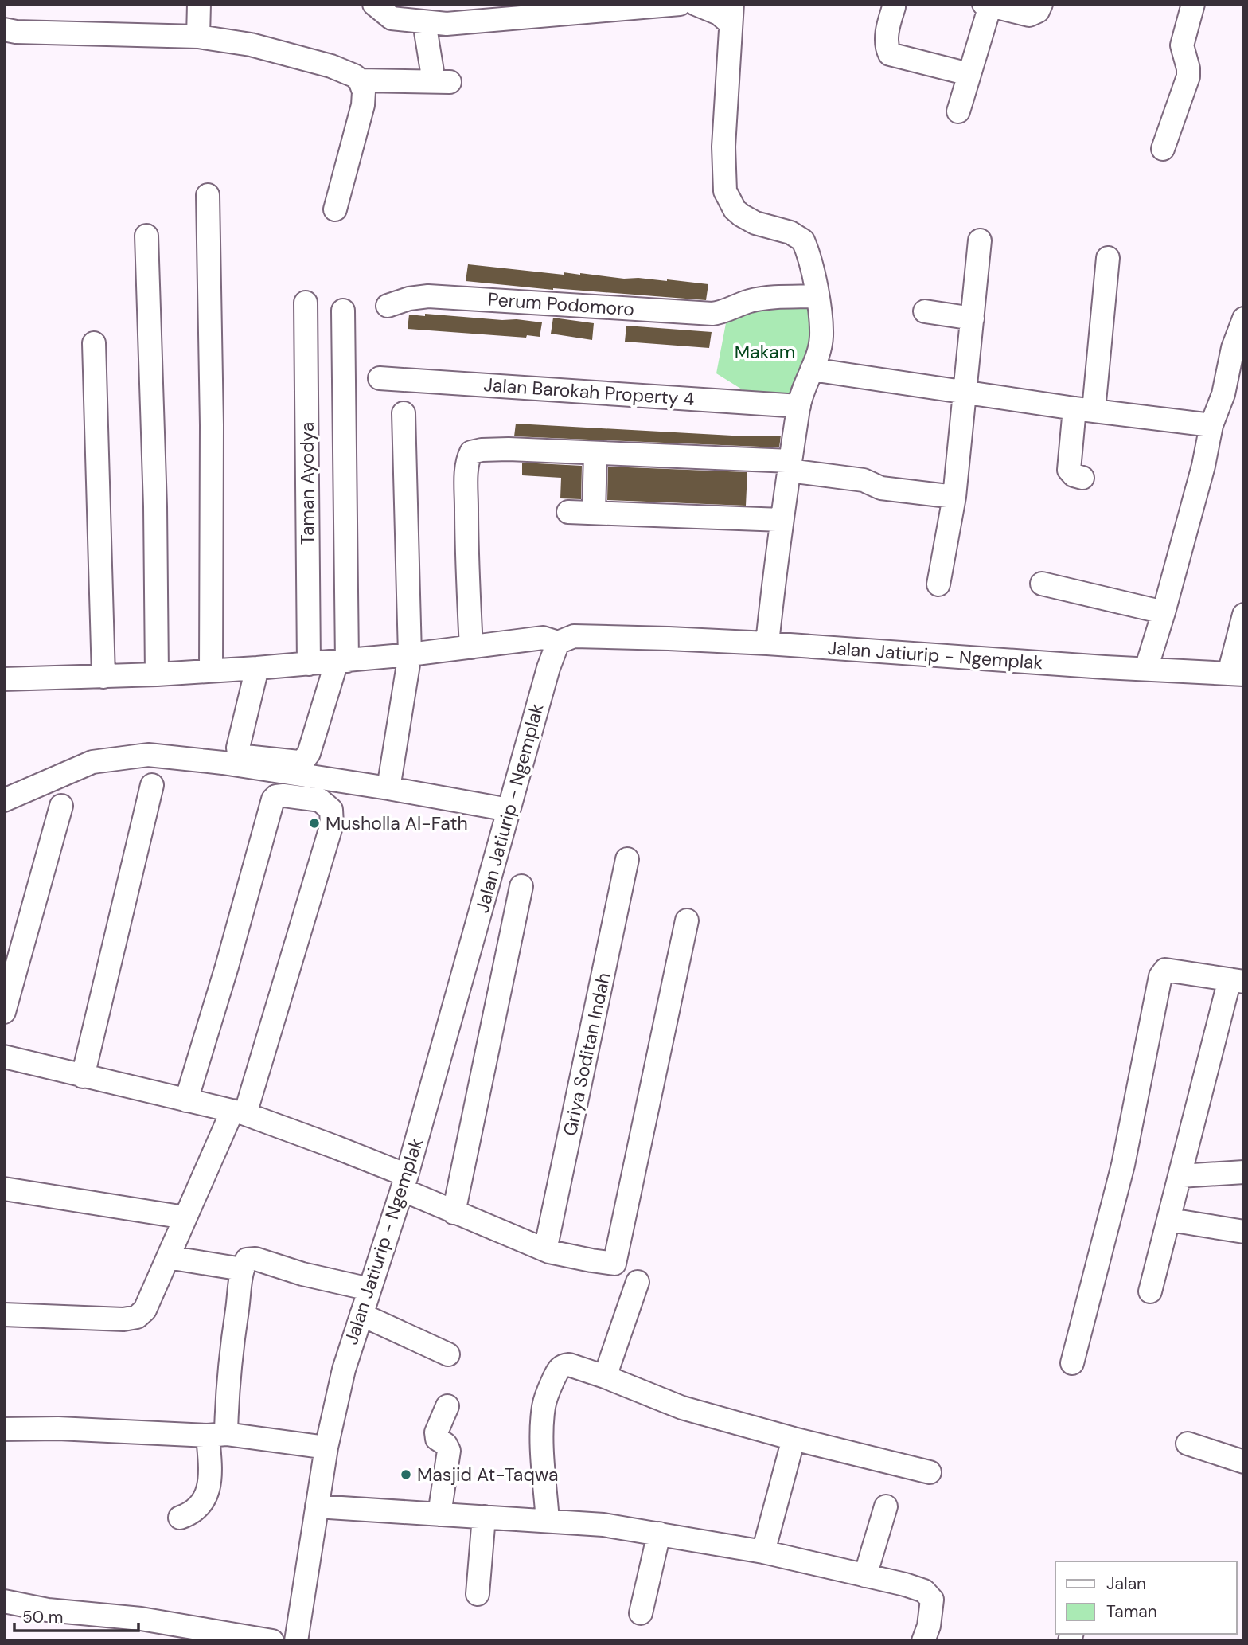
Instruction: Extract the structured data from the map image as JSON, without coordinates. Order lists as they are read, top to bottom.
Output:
{
  "streets": {
    "street": [
      "Perum Podomoro",
      "Jalan Barokah Property 4",
      "Taman Ayodya",
      "Jalan Jatiurip - Ngemplak",
      "Griya Soditan Indah"
    ]
  },
  "parks": ["Makam"],
  "places": ["Musholla Al-Fath", "Masjid At-Taqwa"],
  "legend": ["Jalan", "Taman"],
  "scale_bar": "50 m"
}
